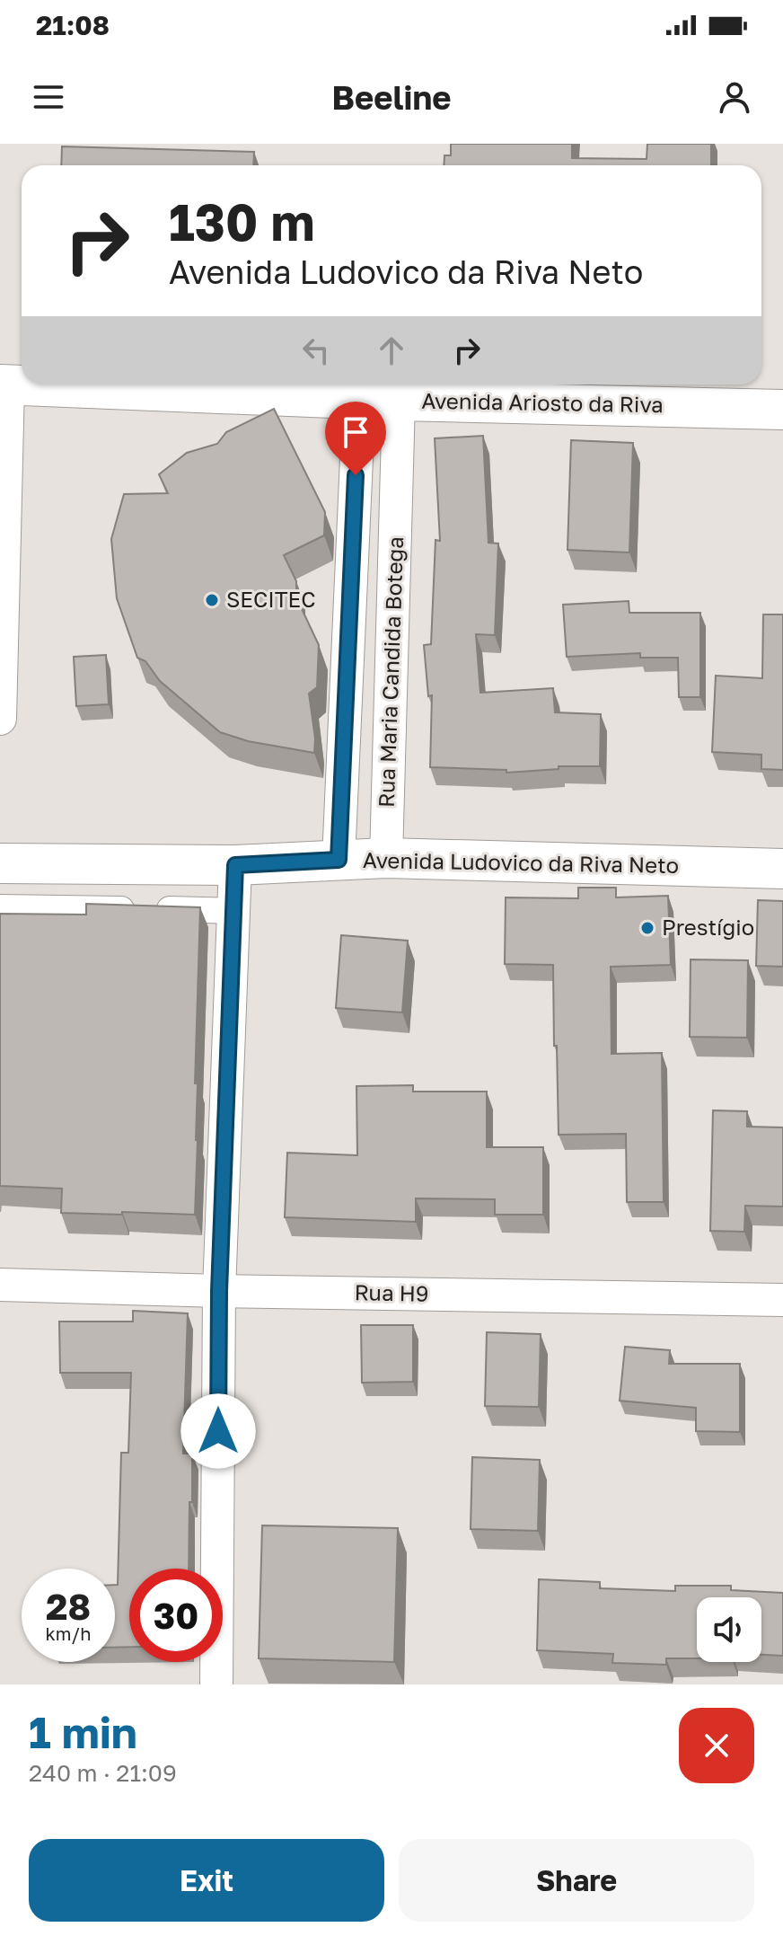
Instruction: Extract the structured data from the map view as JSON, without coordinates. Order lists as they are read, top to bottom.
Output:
{
  "streets": {
    "street": [
      "Avenida Ariosto da Riva",
      "Rua Maria Candida Botega",
      "Avenida Ludovico da Riva Neto",
      "Rua H9"
    ]
  },
  "crossings": [
    ["Avenida Ariosto da Riva", "Rua Maria Candida Botega"],
    ["Rua Maria Candida Botega", "Avenida Ludovico da Riva Neto"]
  ],
  "places": ["SECITEC", "Prestígio"],
  "page": {
    "status": "21:08",
    "header": "Beeline",
    "turn": ["130 m", "Avenida Ludovico da Riva Neto"],
    "speed": "28 km/h",
    "limit": "30",
    "heading": ["1 min", "240 m · 21:09"],
    "buttons": ["Exit", "Share"]
  }
}
